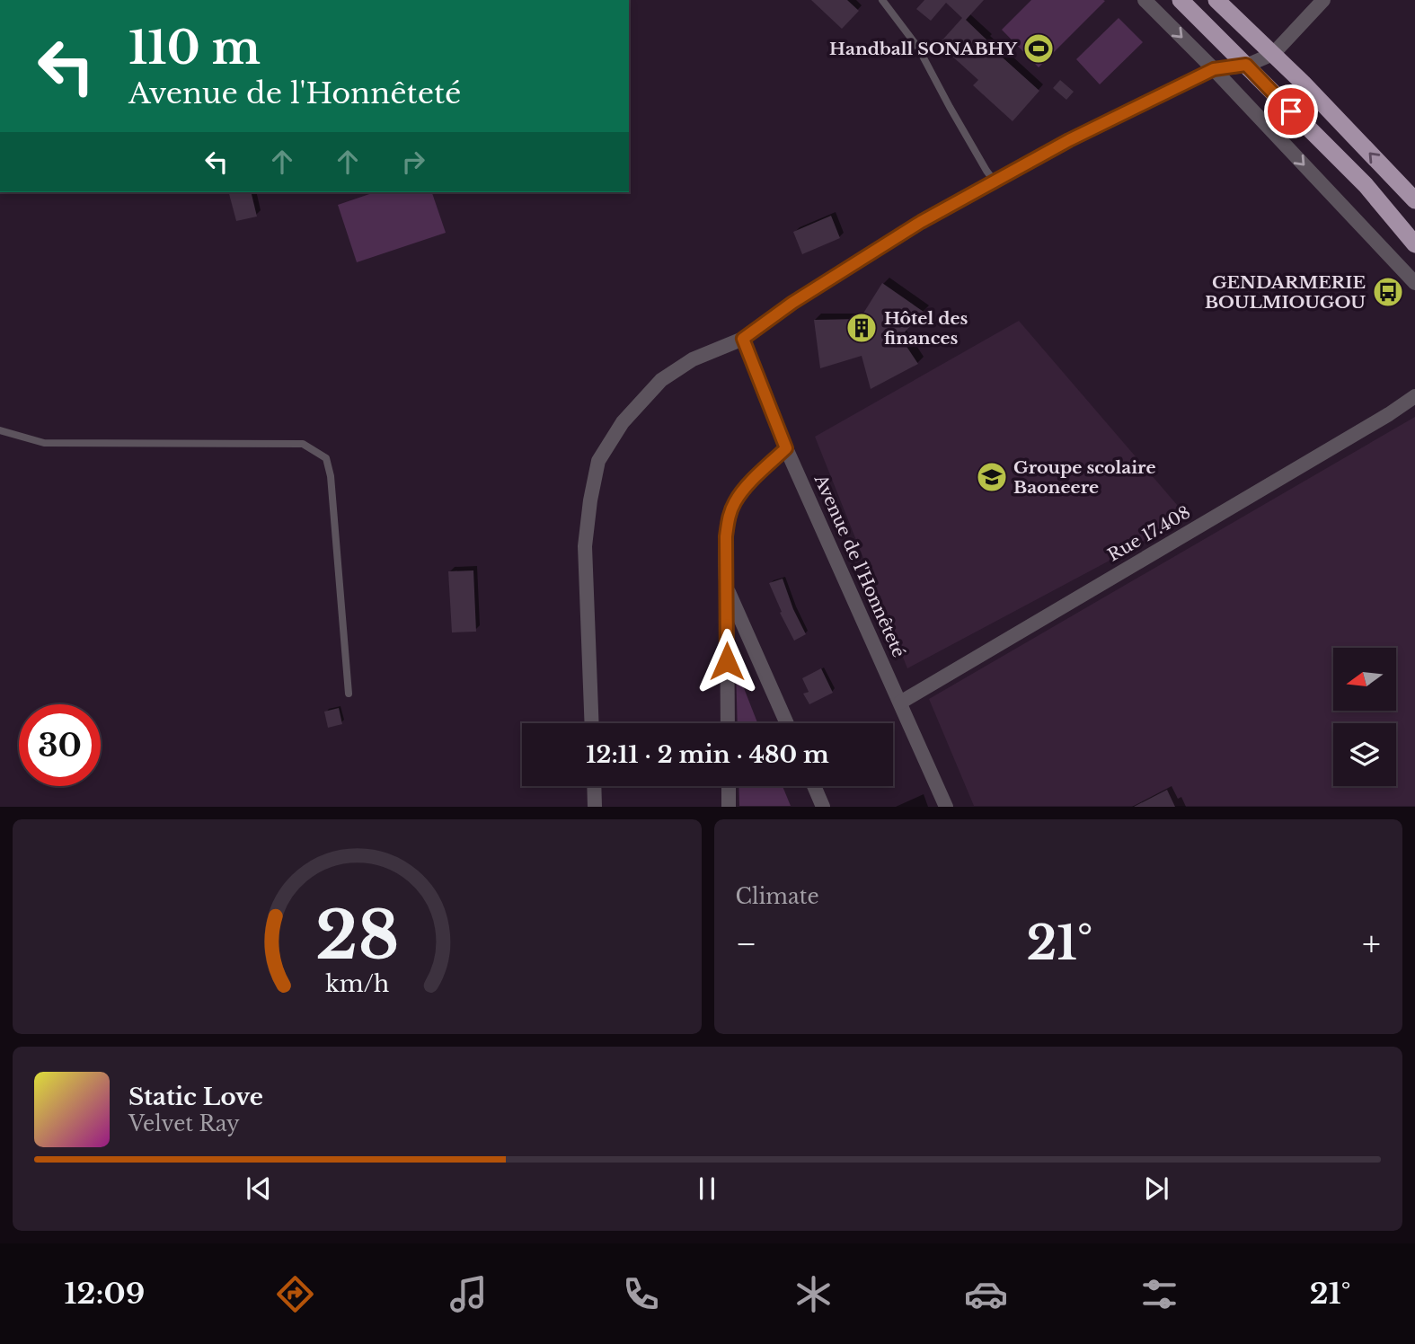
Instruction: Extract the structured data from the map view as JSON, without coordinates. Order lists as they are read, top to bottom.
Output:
{
  "streets": {
    "street": ["Rue 17.408", "Avenue de l'Honnêteté"]
  },
  "crossings": [
    ["Rue 17.408", "Avenue de l'Honnêteté"]
  ],
  "places": {
    "sports": ["Handball SONABHY"],
    "bus stop": ["GENDARMERIE BOULMIOUGOU"],
    "building": ["Hôtel des finances"],
    "school or university": ["Groupe scolaire Baoneere"]
  },
  "north": "left",
  "page": {
    "turn": ["110 m", "Avenue de l'Honnêteté"],
    "limit": "30",
    "trip": "12:11 · 2 min · 480 m",
    "tile": "Climate",
    "heat": ["−", "21°", "+"],
    "song": ["Static Love", "Velvet Ray"],
    "tabs": ["12:09", "21°"],
    "gauge": ["28", "km/h"]
  }
}
